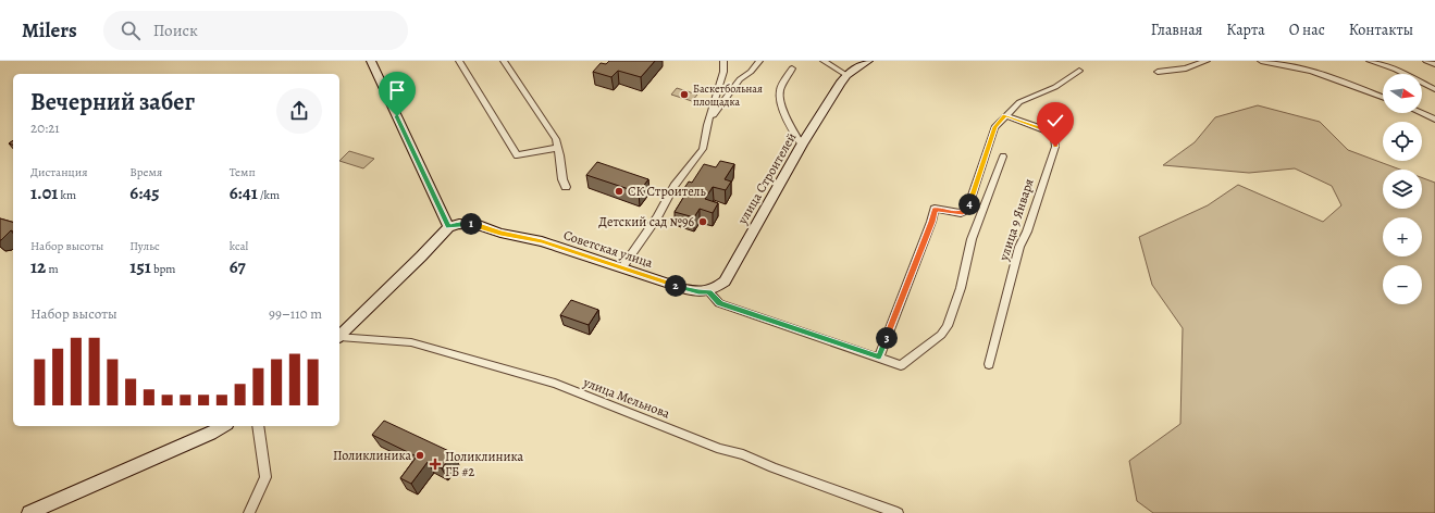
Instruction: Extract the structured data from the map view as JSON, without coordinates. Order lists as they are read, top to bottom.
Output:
{
  "streets": {
    "main road": ["улица Строителей", "Советская улица"],
    "street": ["улица 9 Января", "улица Мельнова"]
  },
  "crossings": [
    ["улица Строителей", "Советская улица"]
  ],
  "places": {
    "other": [
      "Баскетбольная площадка",
      "СК Строитель",
      "Детский сад №96",
      "Поликлиника"
    ],
    "health": ["Поликлиника ГБ #2"]
  },
  "north": "right",
  "page": {
    "header": "Milers",
    "search": "Поиск",
    "nav": [
      "Главная",
      "Карта",
      "О нас",
      "Контакты"
    ],
    "map_buttons": ["+", "−"],
    "heading": ["Вечерний забег", "20:21"],
    "stats": [
      ["Дистанция", "1.01 km"],
      ["Время", "6:45"],
      ["Темп", "6:41 /km"],
      ["Набор высоты", "12 m"],
      ["Пульс", "151 bpm"],
      ["kcal", "67"]
    ],
    "pins": [
      "4",
      "1",
      "2",
      "3"
    ],
    "chart": ["Набор высоты", "99–110 m"]
  }
}
